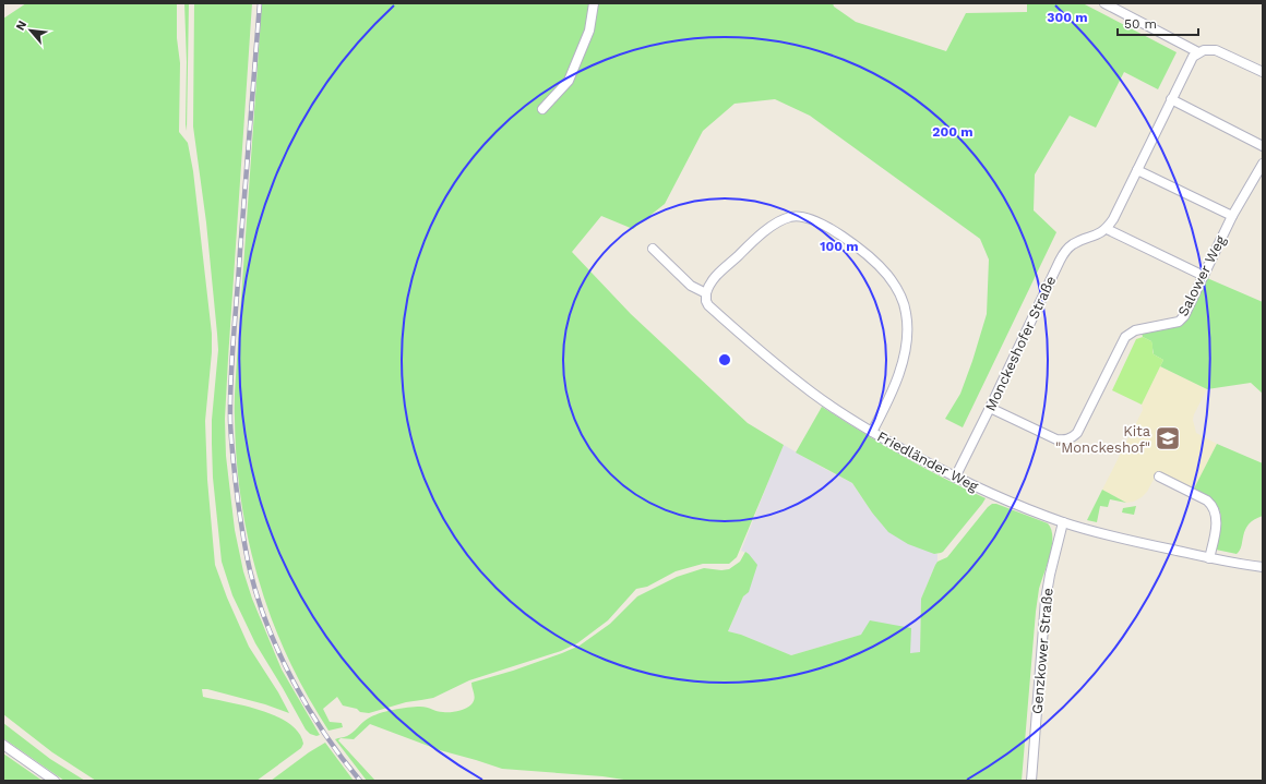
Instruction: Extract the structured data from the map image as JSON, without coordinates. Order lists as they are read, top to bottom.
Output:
{
  "streets": {
    "street": [
      "Salower Weg",
      "Monckeshofer Straße",
      "Friedländer Weg",
      "Genzkower Straße"
    ]
  },
  "crossings": [
    ["Salower Weg", "Monckeshofer Straße"],
    ["Monckeshofer Straße", "Friedländer Weg"],
    ["Friedländer Weg", "Genzkower Straße"]
  ],
  "places": {
    "school or university": ["Kita \"Monckeshof\""]
  },
  "scale_bar": "50 m",
  "north": "top left",
  "rings": ["300 m", "200 m", "100 m"]
}
